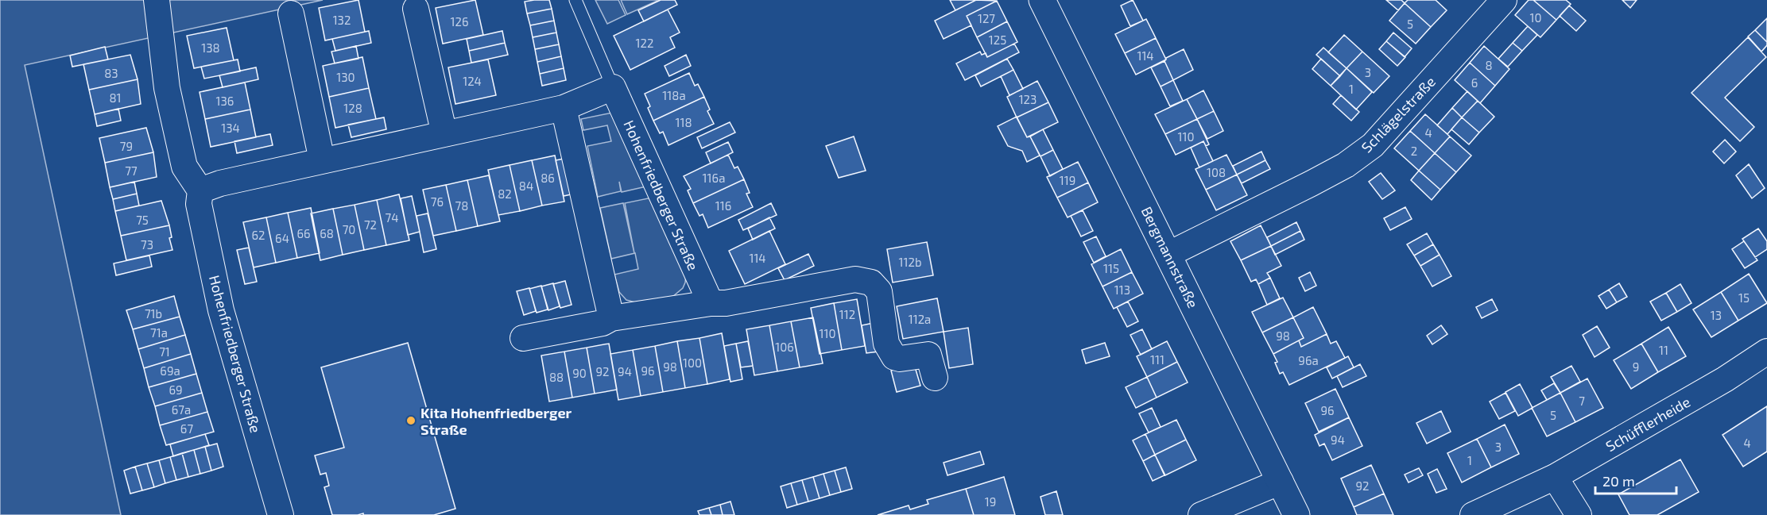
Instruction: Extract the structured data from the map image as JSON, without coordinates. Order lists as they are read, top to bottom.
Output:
{
  "streets": {
    "street": [
      "Schlägelstraße",
      "Hohenfriedberger Straße",
      "Bergmannstraße",
      "Schüfflerheide"
    ]
  },
  "crossings": [
    ["Schlägelstraße", "Bergmannstraße"]
  ],
  "places": ["Kita Hohenfriedberger Straße"],
  "house_numbers": [
    "10",
    "127",
    "132",
    "126",
    "5",
    "125",
    "122",
    "138",
    "114",
    "8",
    "3",
    "83",
    "130",
    "124",
    "6",
    "1",
    "118a",
    "81",
    "123",
    "136",
    "128",
    "118",
    "134",
    "4",
    "110",
    "79",
    "2",
    "77",
    "108",
    "86",
    "116a",
    "119",
    "84",
    "82",
    "76",
    "78",
    "116",
    "74",
    "75",
    "72",
    "70",
    "66",
    "68",
    "62",
    "64",
    "73",
    "114",
    "112b",
    "115",
    "113",
    "15",
    "71b",
    "112",
    "13",
    "112a",
    "71a",
    "110",
    "98",
    "106",
    "11",
    "71",
    "111",
    "96a",
    "100",
    "98",
    "9",
    "69a",
    "96",
    "92",
    "94",
    "90",
    "88",
    "69",
    "7",
    "67a",
    "96",
    "5",
    "67",
    "94",
    "4",
    "3",
    "1",
    "92",
    "19"
  ],
  "scale_bar": "20 m"
}
